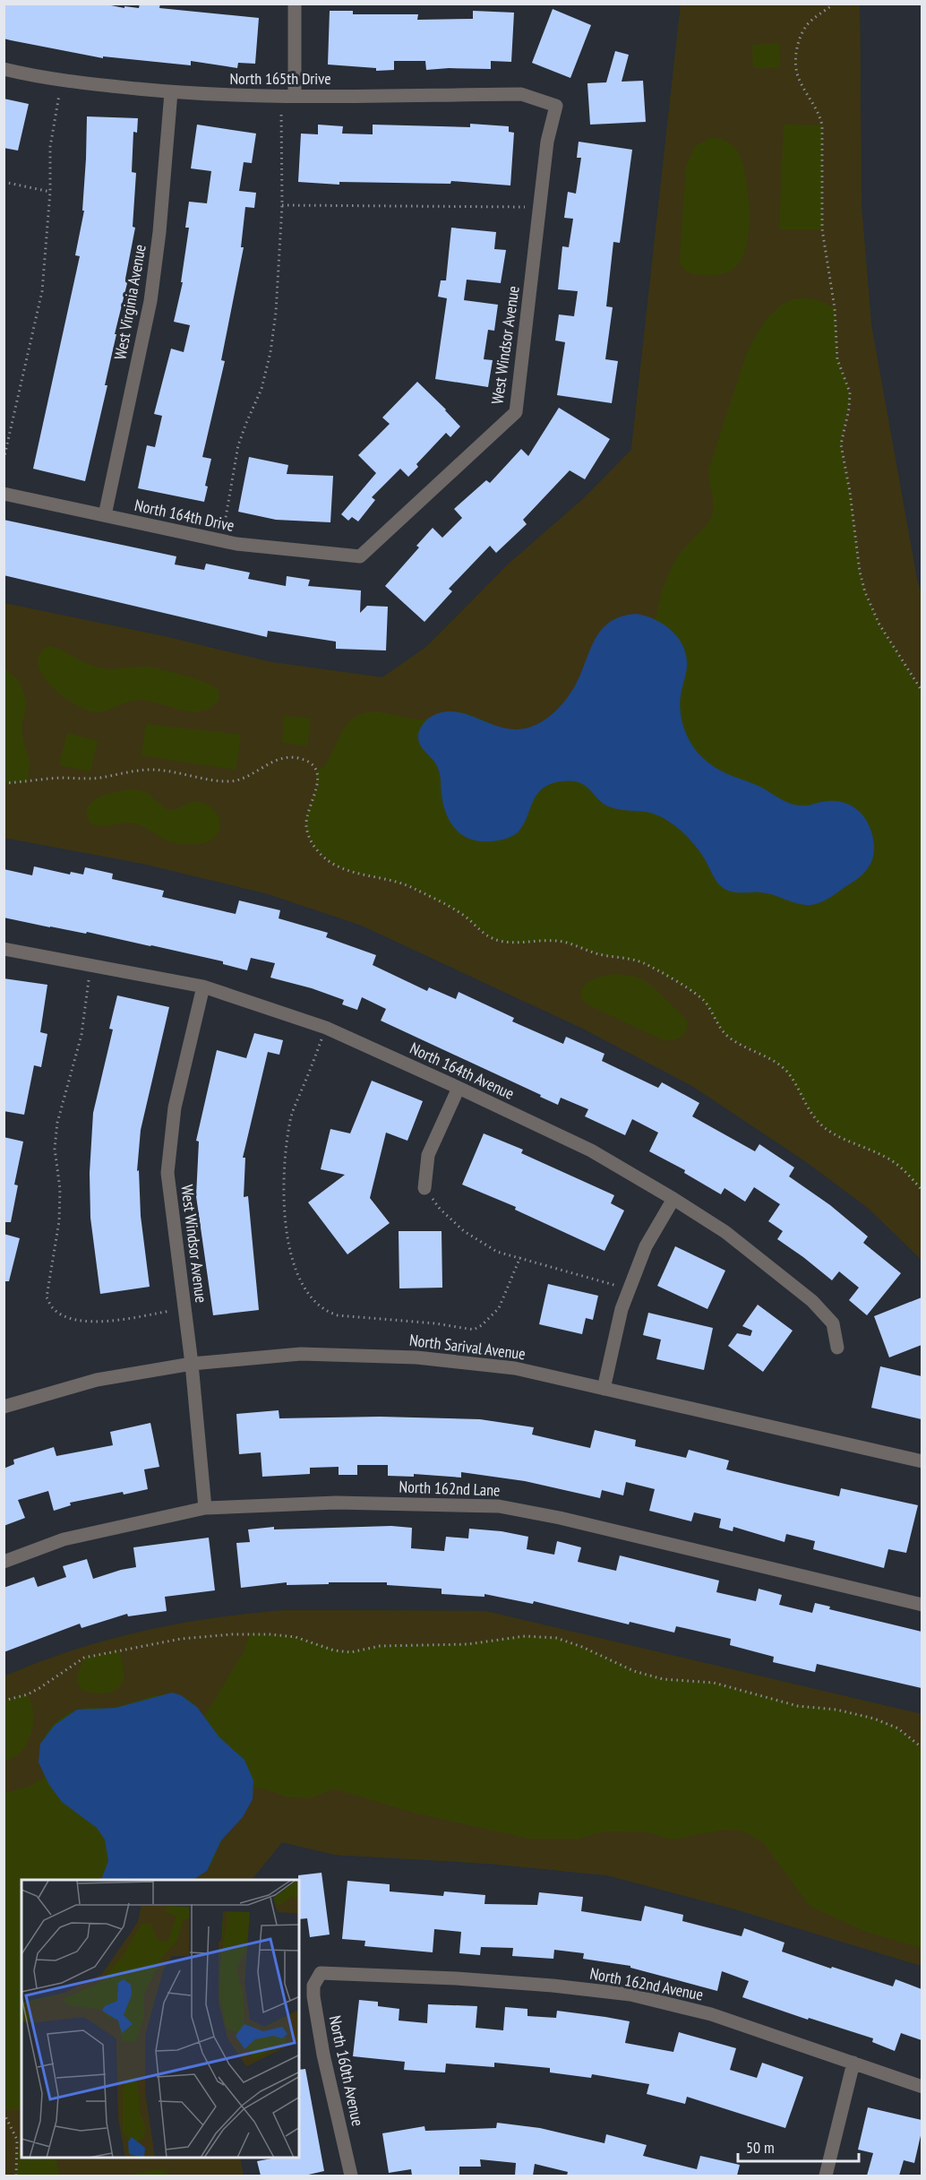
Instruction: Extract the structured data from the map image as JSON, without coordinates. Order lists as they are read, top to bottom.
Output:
{
  "streets": {
    "street": [
      "North 165th Drive",
      "West Virginia Avenue",
      "West Windsor Avenue",
      "North 164th Drive",
      "North 164th Avenue",
      "North Sarival Avenue",
      "North 162nd Lane",
      "North 162nd Avenue",
      "North 160th Avenue"
    ]
  },
  "crossings": [
    ["North 165th Drive", "West Virginia Avenue"],
    ["North 165th Drive", "West Windsor Avenue"],
    ["West Virginia Avenue", "North 164th Drive"],
    ["West Windsor Avenue", "North 164th Drive"],
    ["West Windsor Avenue", "North 164th Avenue"],
    ["West Windsor Avenue", "North Sarival Avenue"],
    ["West Windsor Avenue", "North 162nd Lane"],
    ["North 162nd Avenue", "North 160th Avenue"]
  ],
  "scale_bar": "50 m"
}
